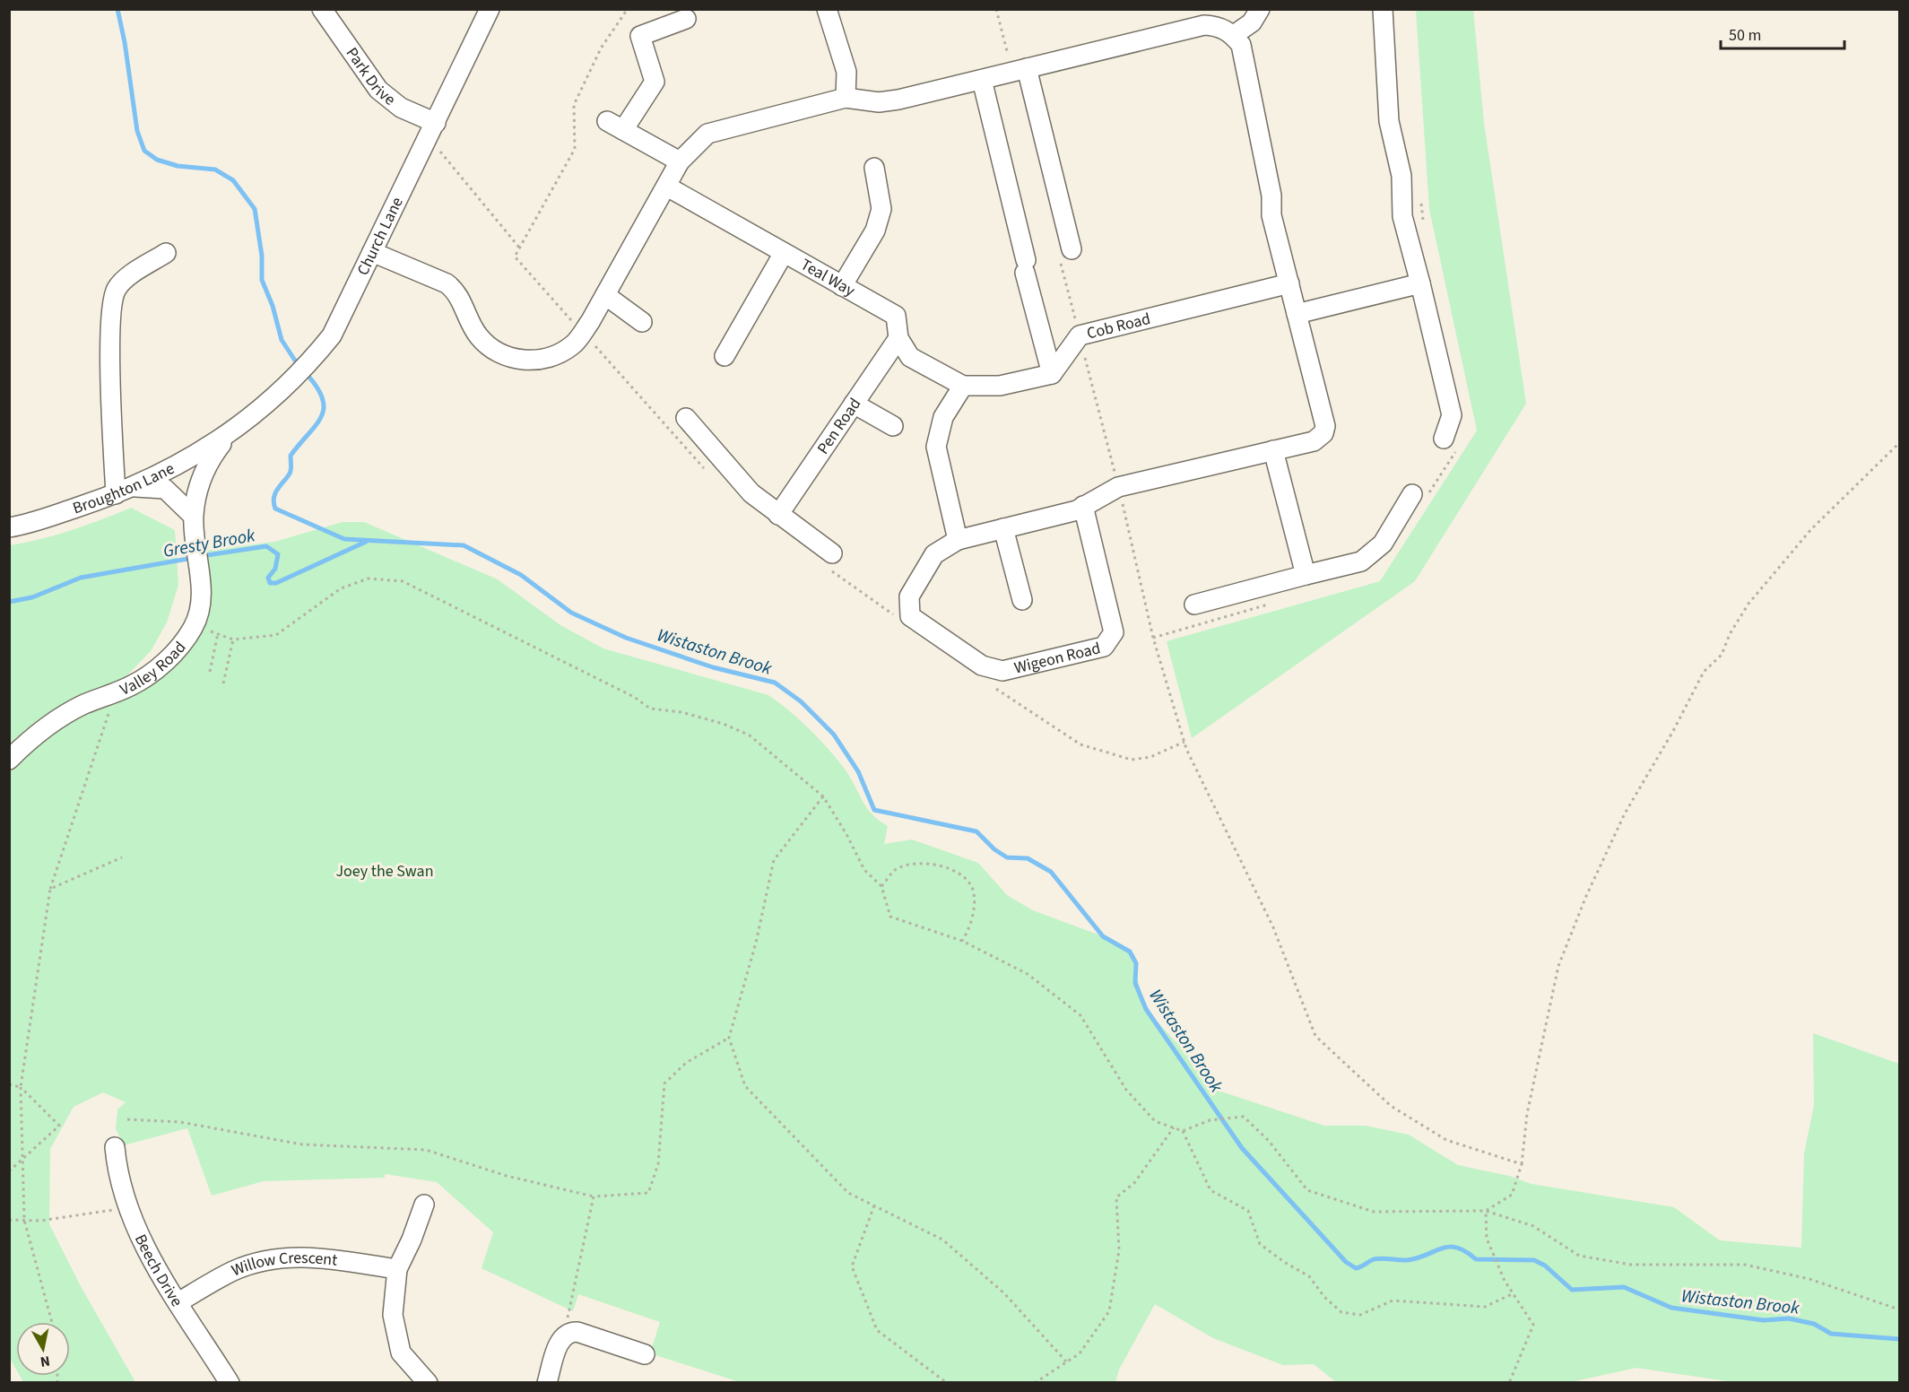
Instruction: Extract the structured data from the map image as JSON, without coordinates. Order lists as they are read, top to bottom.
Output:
{
  "streets": {
    "street": [
      "Park Drive",
      "Church Lane",
      "Teal Way",
      "Cob Road",
      "Pen Road",
      "Broughton Lane",
      "Wigeon Road",
      "Valley Road",
      "Willow Crescent",
      "Beech Drive"
    ]
  },
  "crossings": [
    ["Park Drive", "Church Lane"],
    ["Church Lane", "Broughton Lane"],
    ["Church Lane", "Valley Road"],
    ["Teal Way", "Pen Road"],
    ["Broughton Lane", "Valley Road"],
    ["Willow Crescent", "Beech Drive"]
  ],
  "water": ["Gresty Brook", "Wistaston Brook"],
  "parks": ["Joey the Swan"],
  "scale_bar": "50 m",
  "north": "bottom"
}
